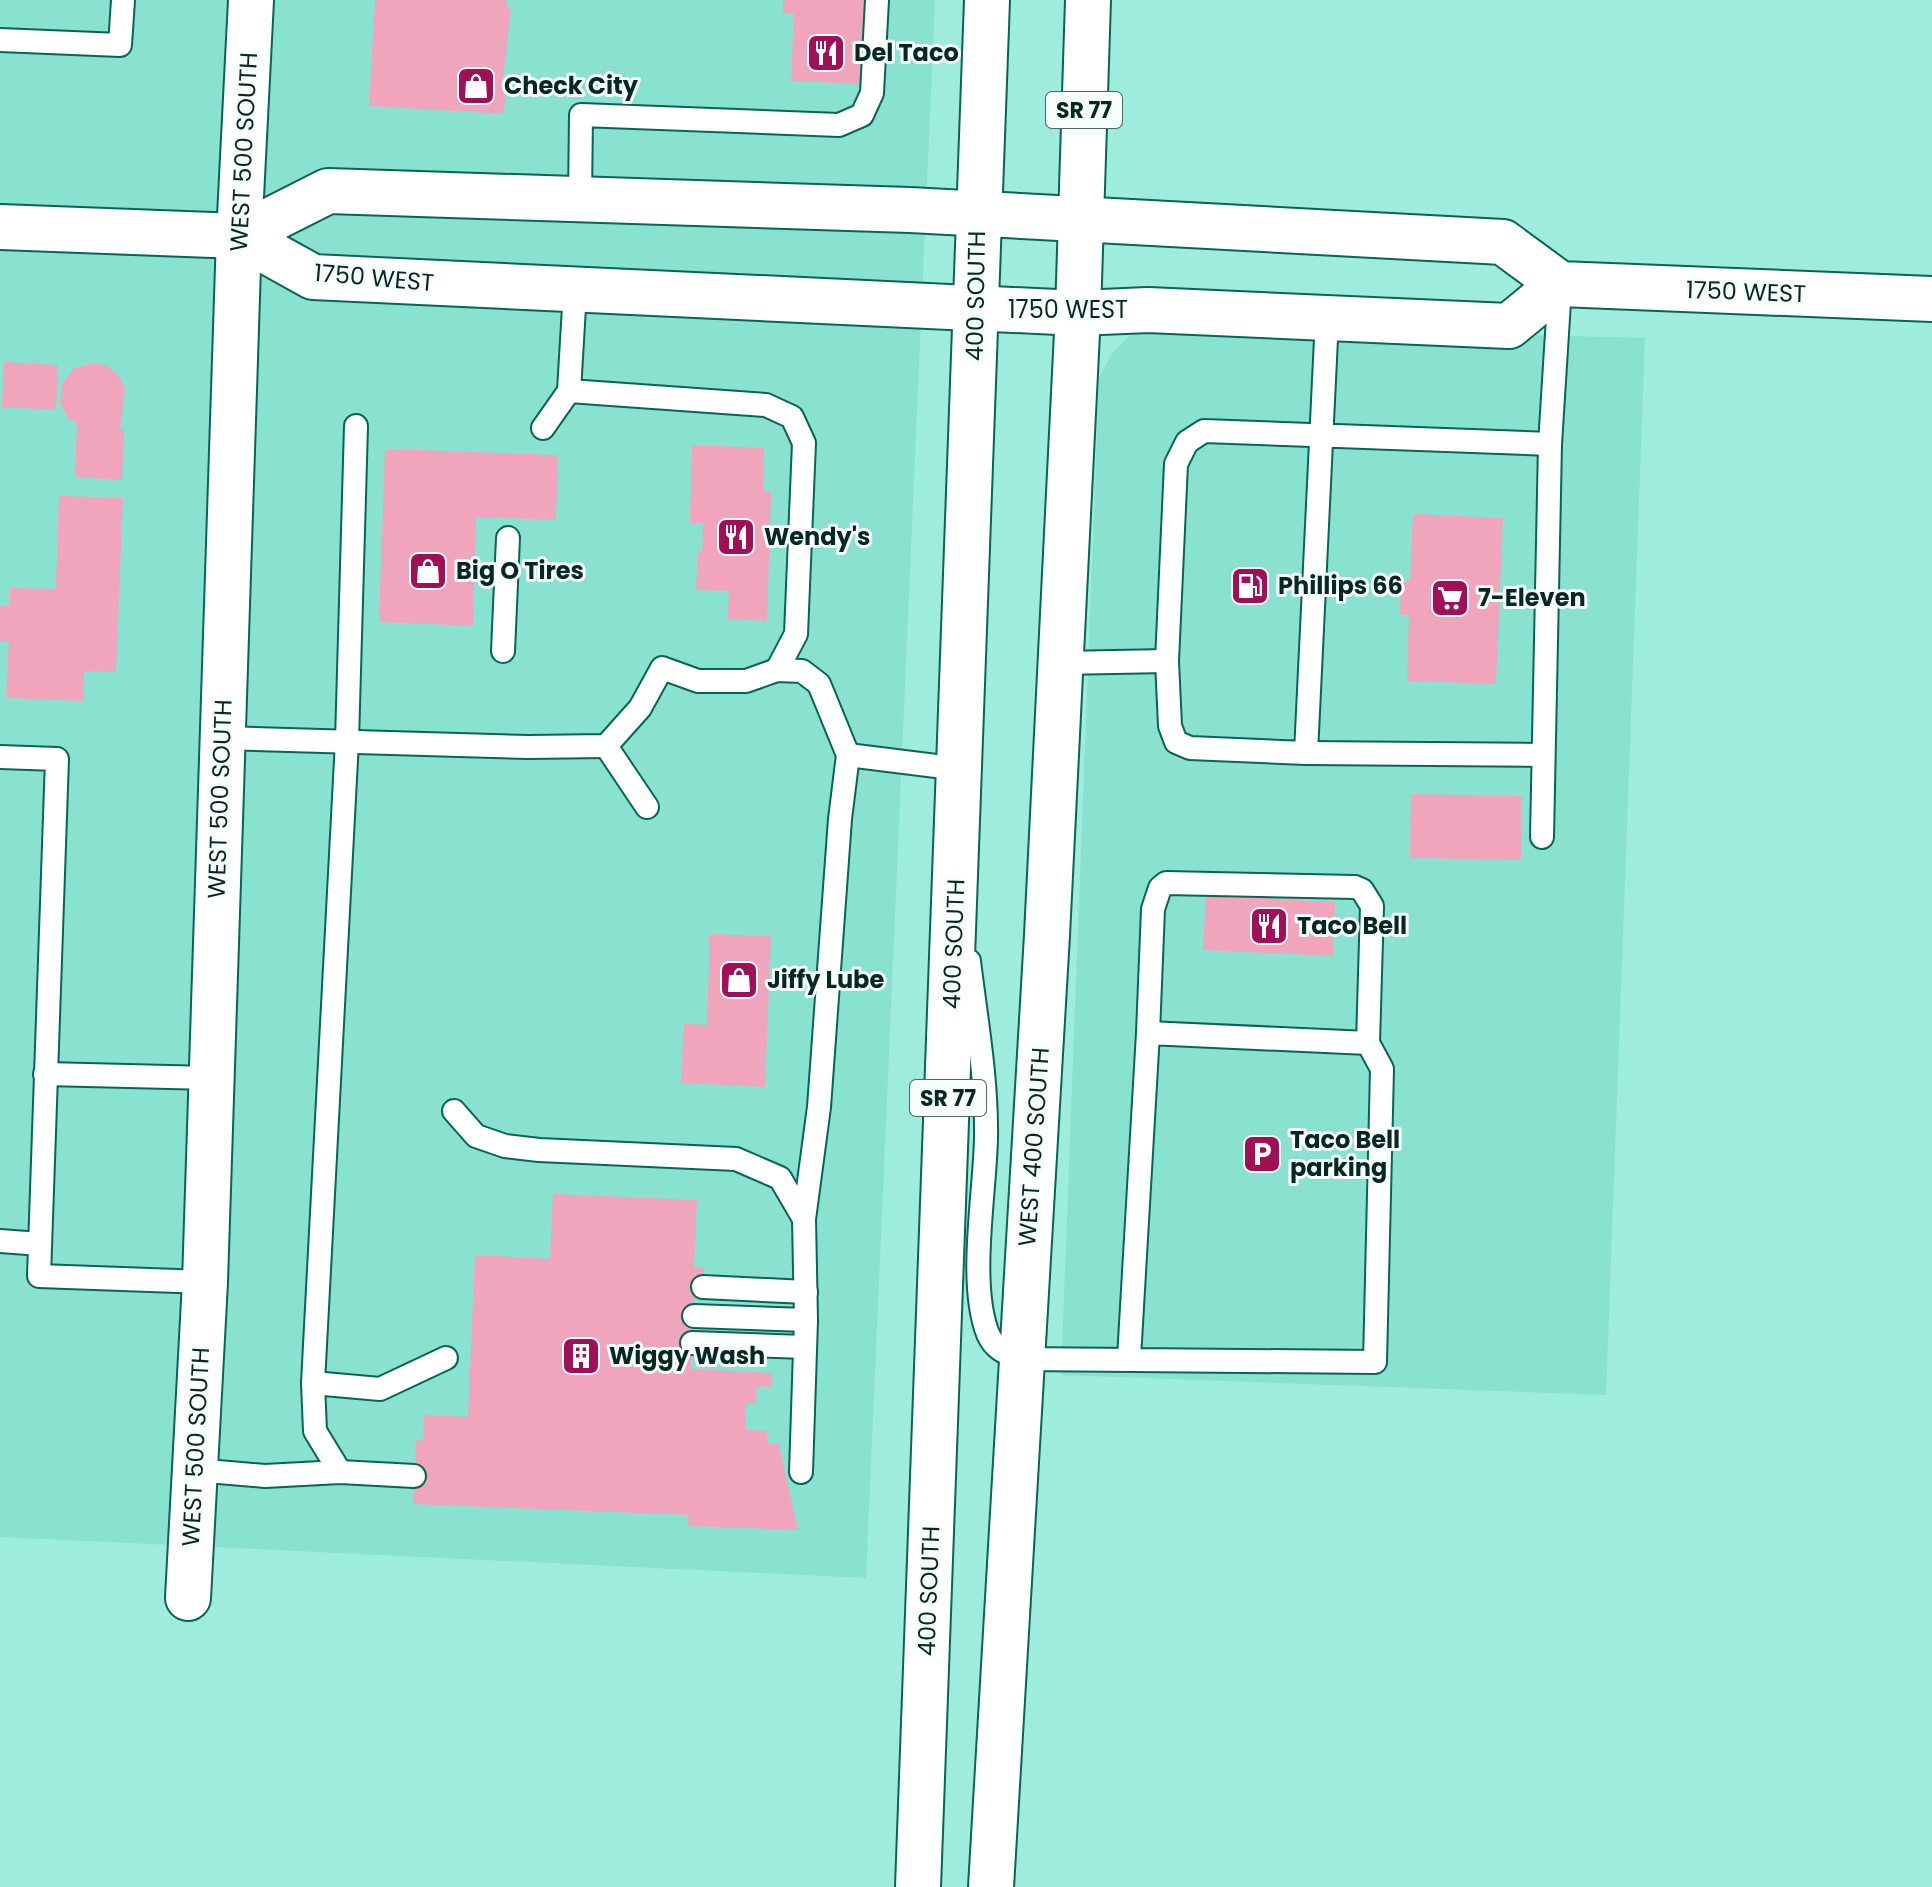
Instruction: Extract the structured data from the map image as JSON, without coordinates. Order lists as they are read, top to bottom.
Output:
{
  "streets": {
    "main road": [
      "SR 77",
      "WEST 500 SOUTH",
      "1750 WEST",
      "400 SOUTH",
      "WEST 400 SOUTH"
    ]
  },
  "crossings": [
    ["SR 77", "1750 WEST"],
    ["SR 77", "WEST 400 SOUTH"],
    ["WEST 500 SOUTH", "1750 WEST"],
    ["1750 WEST", "400 SOUTH"]
  ],
  "places": {
    "restaurant": ["Del Taco", "Wendy's", "Taco Bell"],
    "shop": ["Check City", "Big O Tires", "Jiffy Lube"],
    "fuel station": ["Phillips 66"],
    "supermarket": ["7-Eleven"],
    "parking": ["Taco Bell parking"],
    "building": ["Wiggy Wash"]
  }
}
